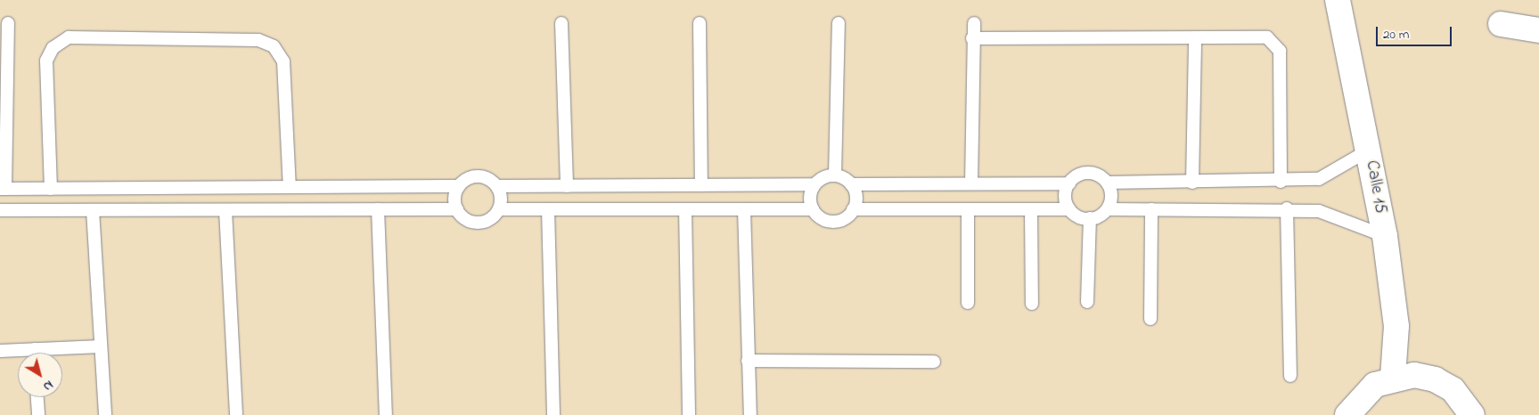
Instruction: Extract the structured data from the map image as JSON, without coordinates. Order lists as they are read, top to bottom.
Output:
{
  "streets": {
    "street": ["Calle 15"]
  },
  "scale_bar": "20 m",
  "north": "bottom right"
}
